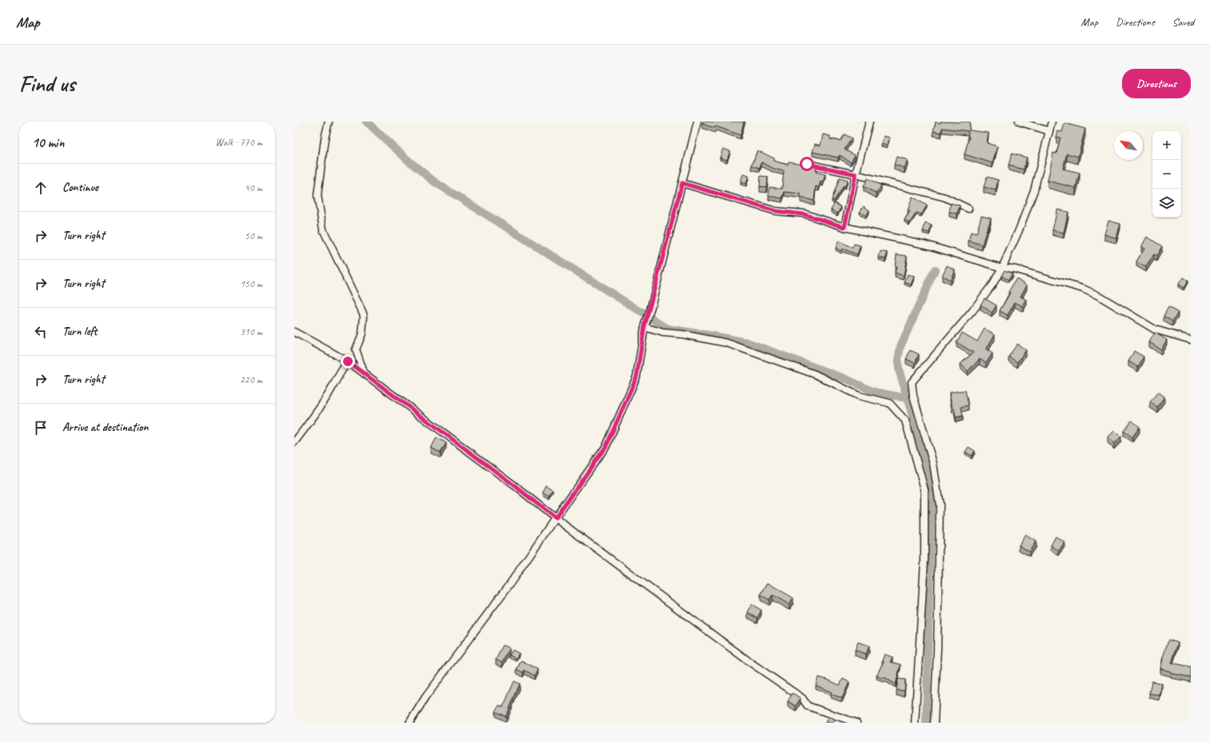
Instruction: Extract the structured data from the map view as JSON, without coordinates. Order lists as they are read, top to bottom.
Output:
{
  "north": "top left",
  "page": {
    "header": "Map",
    "nav": ["Map", "Directions", "Saved"],
    "buttons": "Directions",
    "title": "Find us",
    "heading": ["10 min", "Walk · 770 m"],
    "map_buttons": ["+", "−"],
    "list": [
      ["Continue", "40 m"],
      ["Turn right", "50 m"],
      ["Turn right", "150 m"],
      ["Turn left", "310 m"],
      ["Turn right", "220 m"],
      "Arrive at destination"
    ]
  }
}
